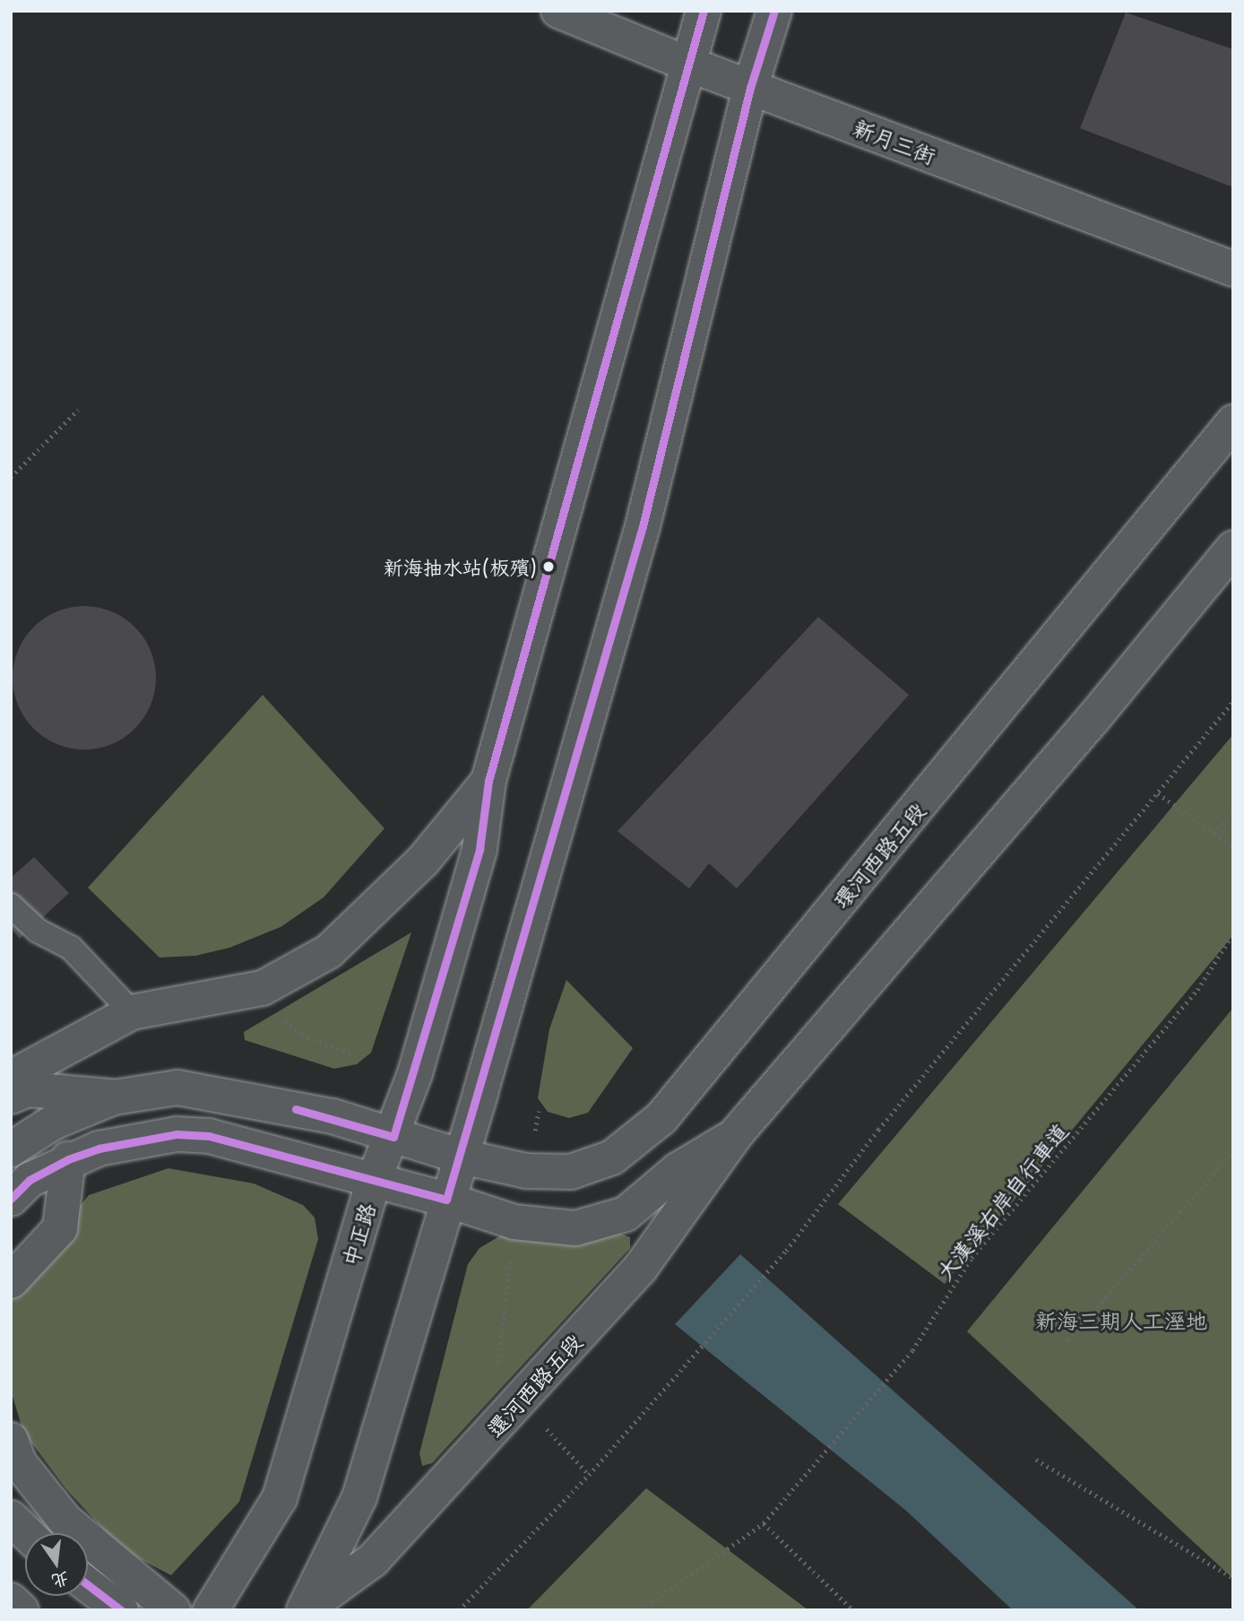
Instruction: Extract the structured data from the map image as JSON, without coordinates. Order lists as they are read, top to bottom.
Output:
{
  "streets": {
    "street": [
      "新月三街",
      "環河西路五段",
      "中正路",
      "還河西路五段"
    ],
    "path": ["大漢溪右岸自行車道"]
  },
  "crossings": [
    ["新月三街", "中正路"],
    ["環河西路五段", "中正路"]
  ],
  "parks": ["新海三期人工溼地"],
  "places": ["新海抽水站(板殯)"],
  "north": "bottom"
}
